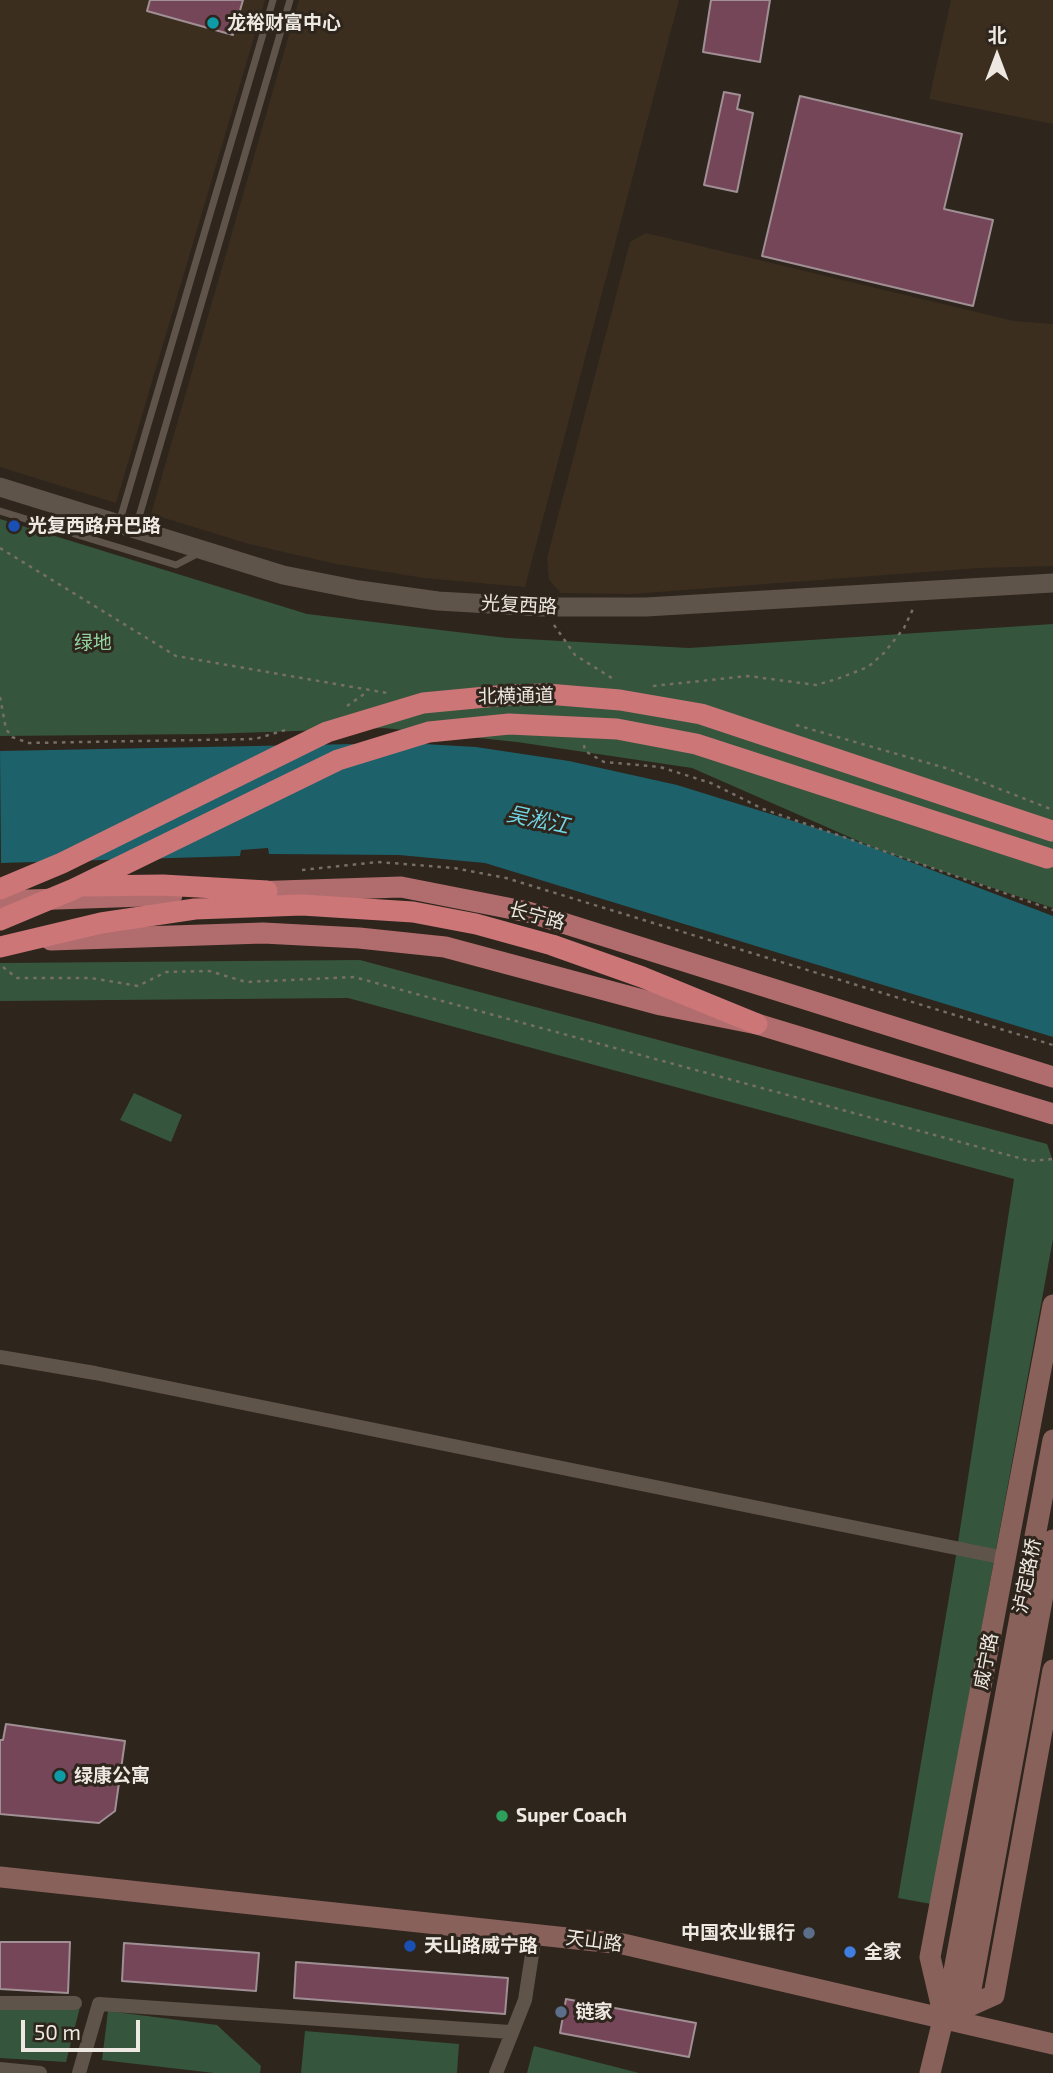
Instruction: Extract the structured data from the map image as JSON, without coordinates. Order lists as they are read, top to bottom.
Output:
{
  "streets": {
    "highway": ["北横通道"],
    "main road": [
      "长宁路",
      "泸定路桥",
      "威宁路",
      "天山路"
    ],
    "street": ["光复西路"]
  },
  "crossings": [
    ["泸定路桥", "威宁路"],
    ["威宁路", "天山路"]
  ],
  "water": ["吴淞江"],
  "parks": ["绿地"],
  "places": [
    "龙裕财富中心",
    "光复西路丹巴路",
    "绿康公寓",
    "Super Coach",
    "中国农业银行",
    "天山路威宁路",
    "全家",
    "链家"
  ],
  "scale_bar": "50 m",
  "north": "top"
}
